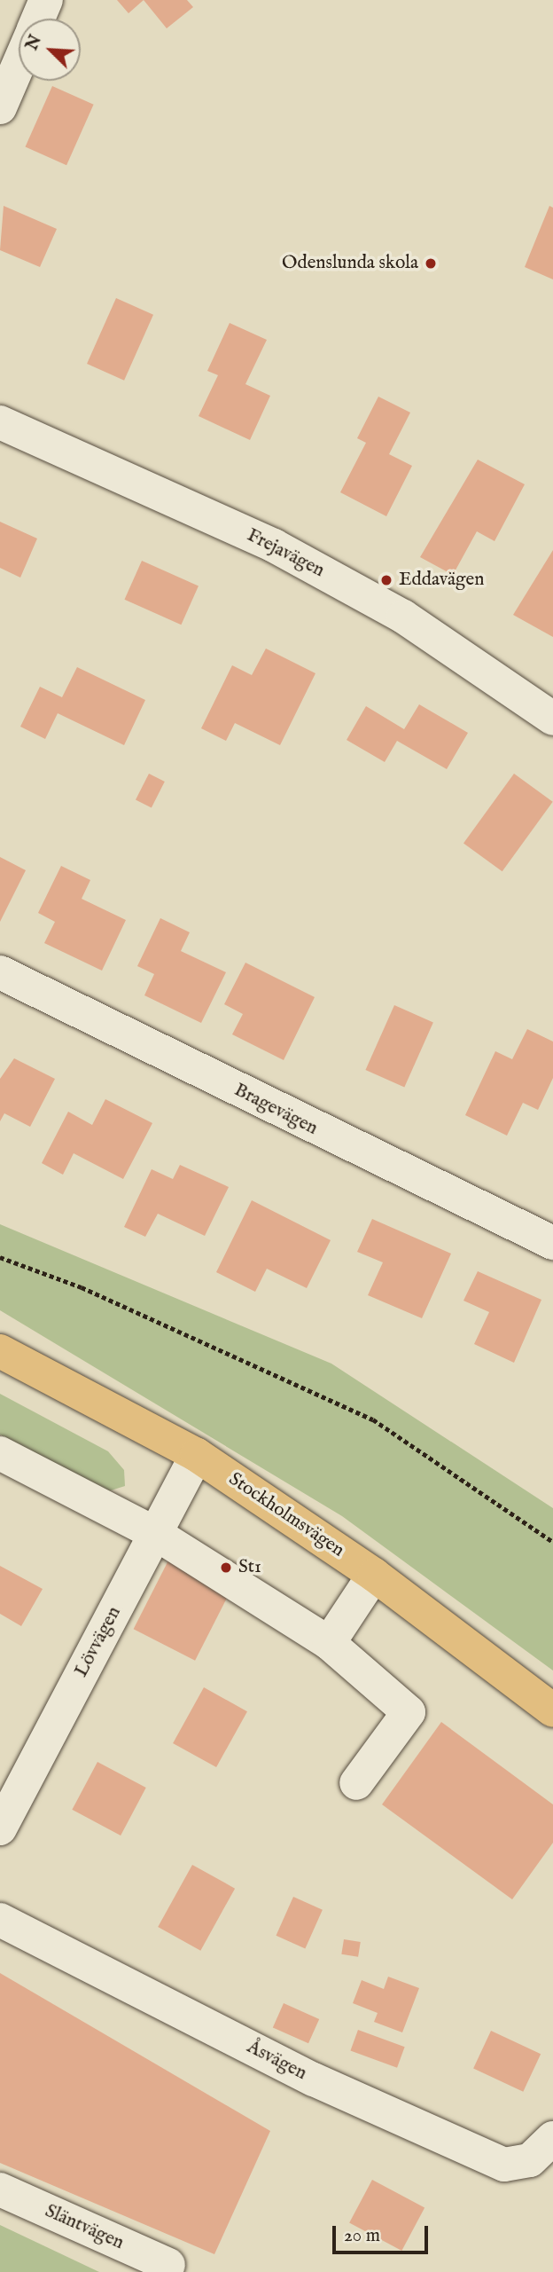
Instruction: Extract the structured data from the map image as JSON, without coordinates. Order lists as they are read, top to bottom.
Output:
{
  "streets": {
    "main road": ["Stockholmsvägen"],
    "street": [
      "Frejavägen",
      "Bragevägen",
      "Lövvägen",
      "Åsvägen",
      "Släntvägen"
    ]
  },
  "crossings": [
    ["Stockholmsvägen", "Lövvägen"]
  ],
  "places": ["Odenslunda skola", "Eddavägen", "St1"],
  "scale_bar": "20 m",
  "north": "top left"
}
